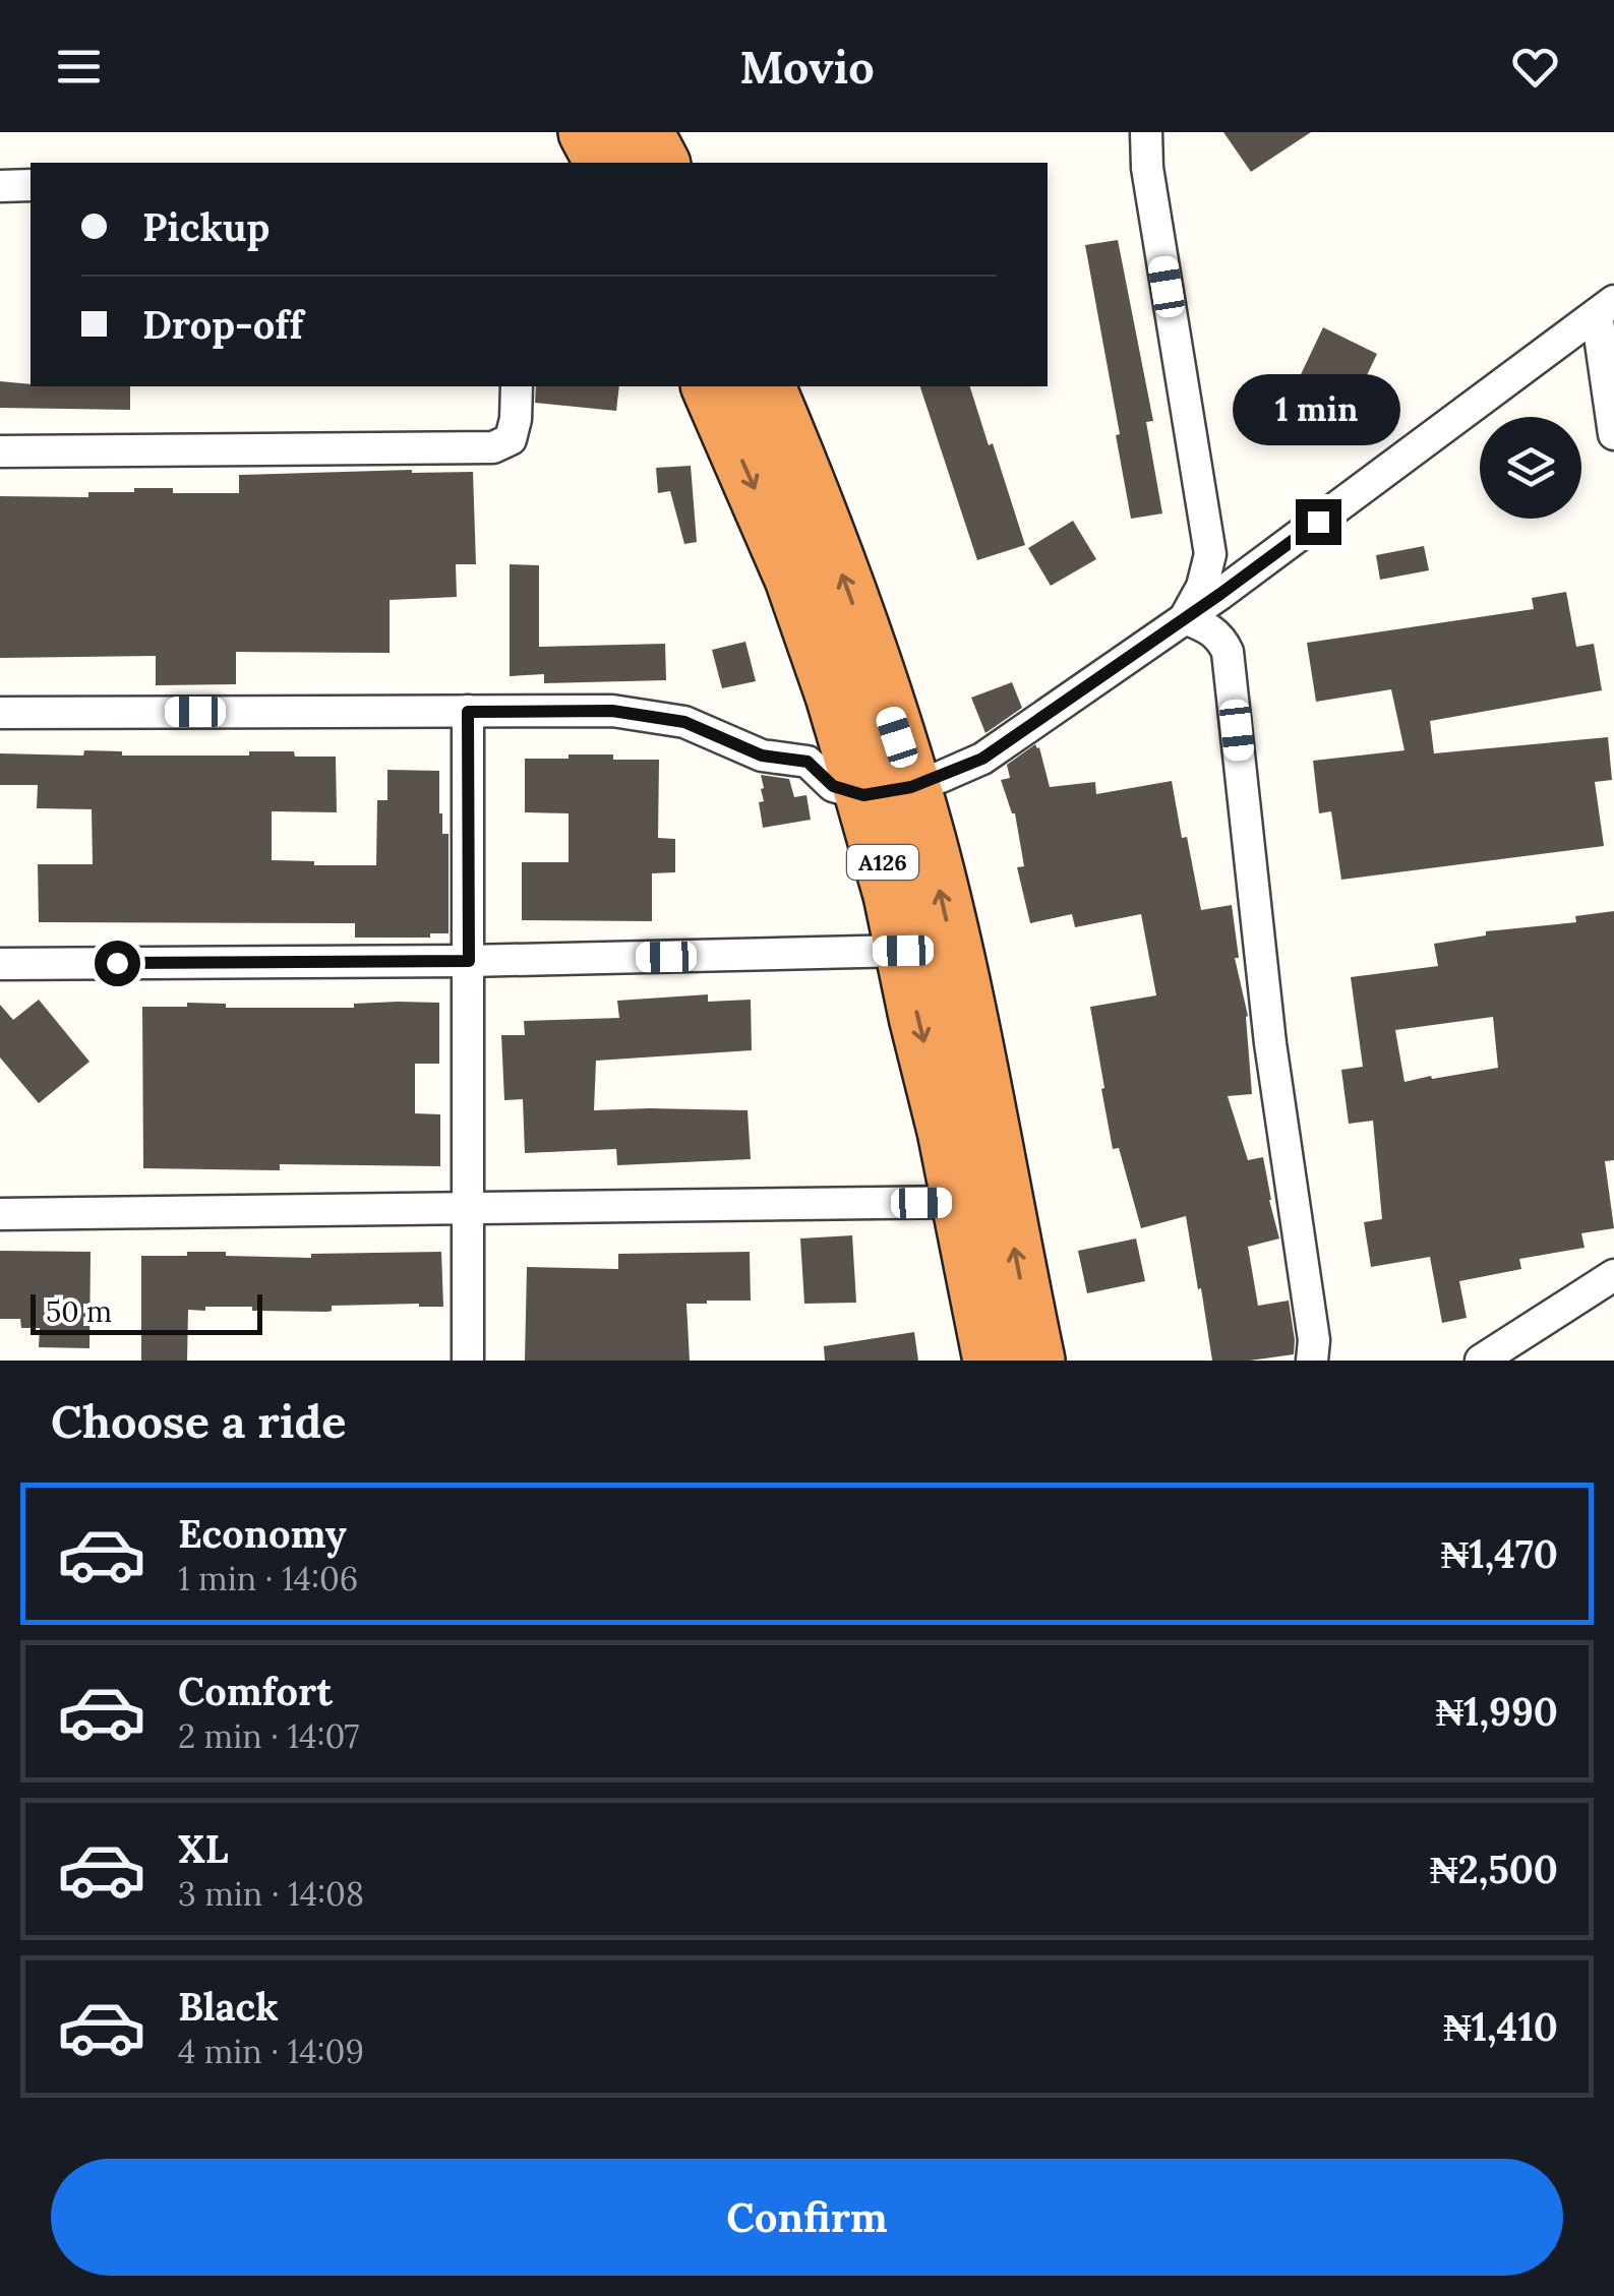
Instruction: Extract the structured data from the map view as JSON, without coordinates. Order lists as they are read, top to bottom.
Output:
{
  "streets": {
    "highway": ["A126"]
  },
  "scale_bar": "50 m",
  "page": {
    "header": "Movio",
    "banner": ["Pickup", "Drop-off"],
    "bubble": "1 min",
    "scale": "50 m",
    "heading": "Choose a ride",
    "list": [
      {
        "name": "Economy",
        "note": "1 min · 14:06",
        "value": "₦1,470"
      },
      {
        "name": "Comfort",
        "note": "2 min · 14:07",
        "value": "₦1,990"
      },
      {
        "name": "XL",
        "note": "3 min · 14:08",
        "value": "₦2,500"
      },
      {
        "name": "Black",
        "note": "4 min · 14:09",
        "value": "₦1,410"
      }
    ],
    "buttons": "Confirm"
  }
}
